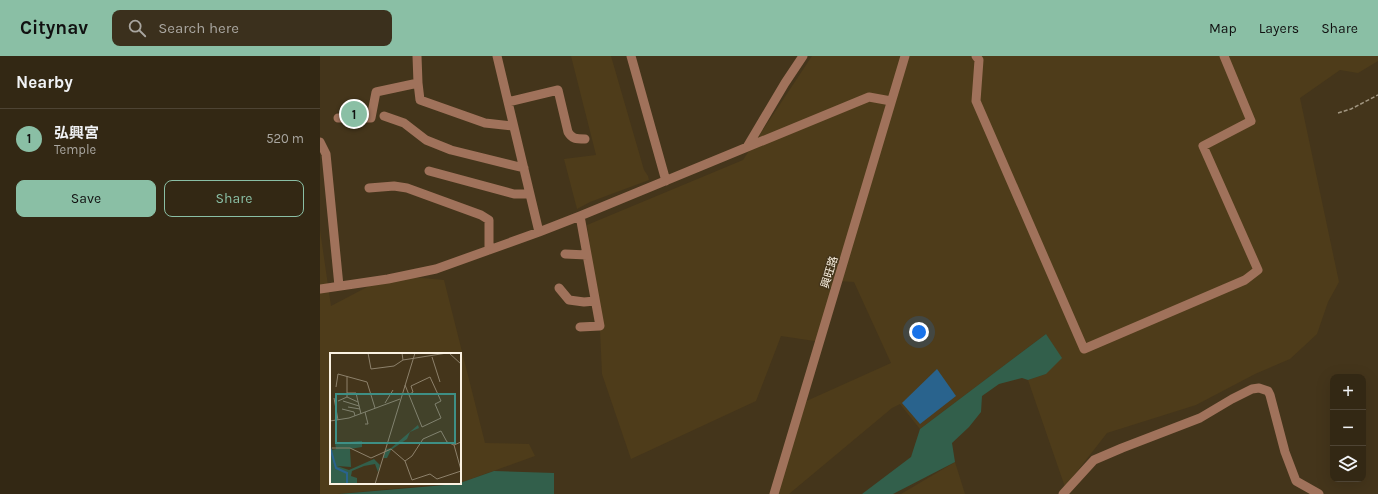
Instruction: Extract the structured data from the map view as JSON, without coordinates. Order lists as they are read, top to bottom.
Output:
{
  "streets": {
    "street": ["興旺路"]
  },
  "page": {
    "header": "Citynav",
    "search": "Search here",
    "nav": ["Map", "Layers", "Share"],
    "heading": "Nearby",
    "pins": "1",
    "list": [
      {
        "mark": "1",
        "name": "弘興宮",
        "note": "Temple",
        "value": "520 m"
      }
    ],
    "buttons": ["Save", "Share"],
    "map_buttons": ["+", "−"]
  }
}
